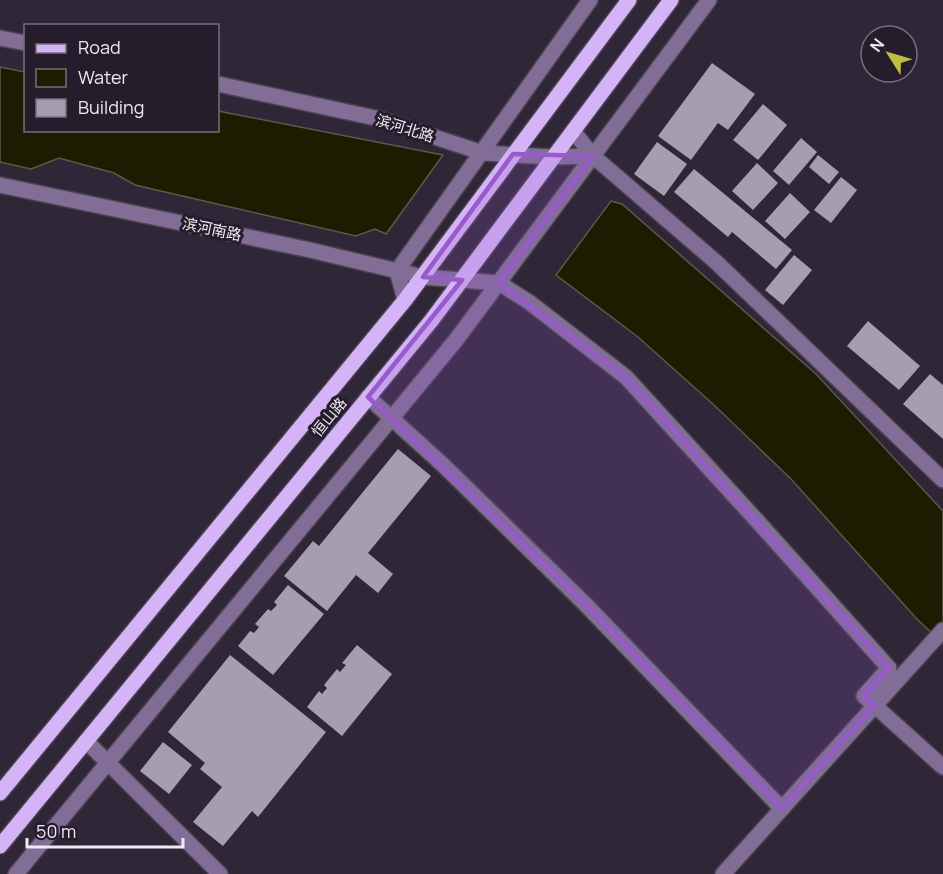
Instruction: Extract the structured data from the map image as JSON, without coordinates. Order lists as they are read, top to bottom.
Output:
{
  "streets": {
    "main road": ["恒山路"],
    "street": ["滨河北路", "滨河南路"]
  },
  "crossings": [
    ["滨河北路", "恒山路"],
    ["滨河南路", "恒山路"]
  ],
  "legend": ["Road", "Water", "Building"],
  "scale_bar": "50 m",
  "north": "top left"
}
